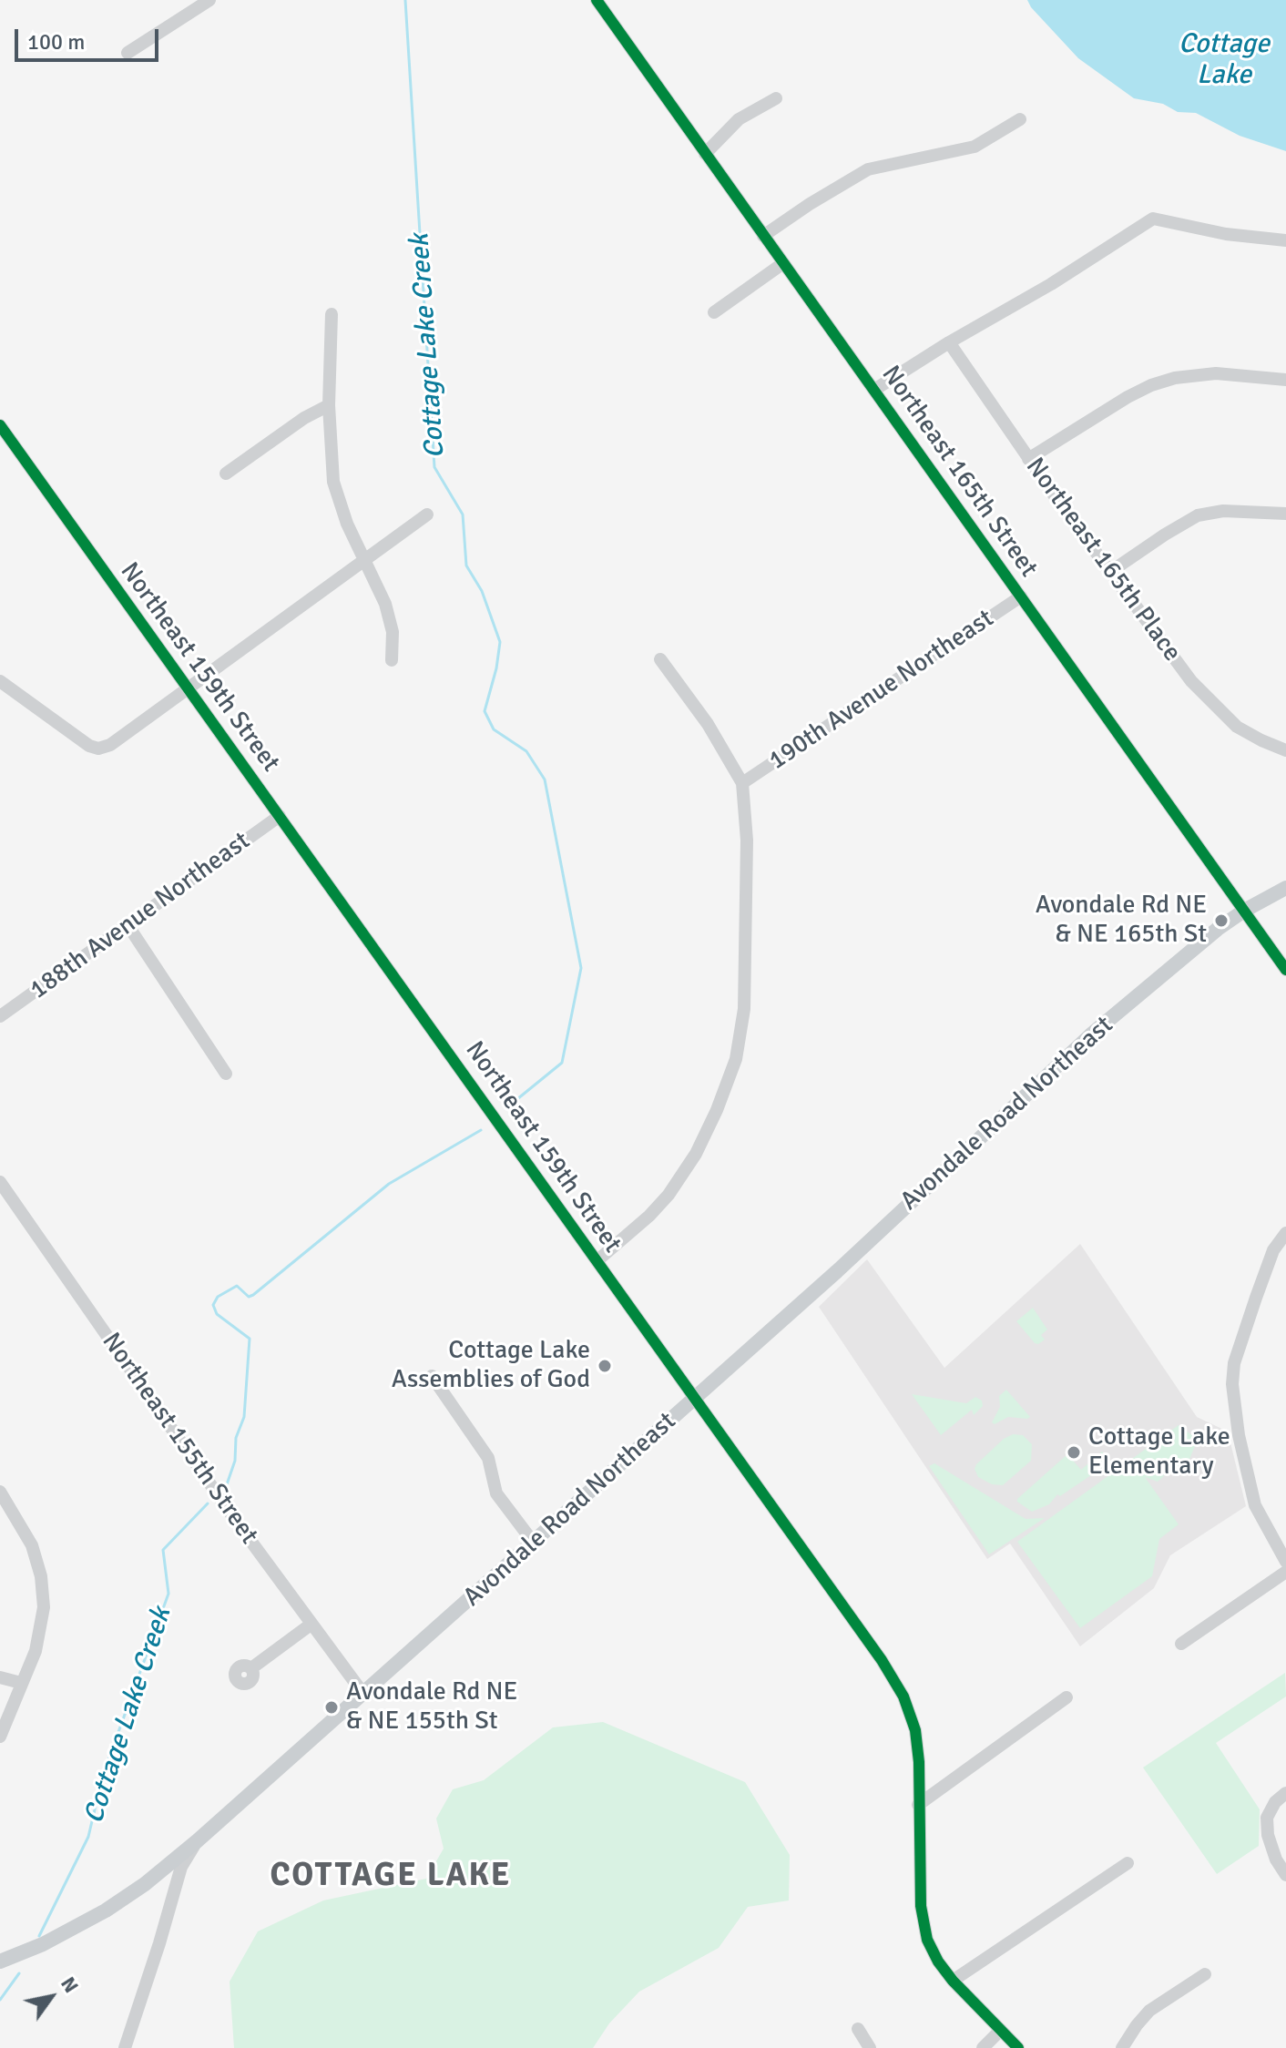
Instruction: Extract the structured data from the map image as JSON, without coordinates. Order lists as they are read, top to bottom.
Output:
{
  "streets": {
    "main road": ["Avondale Road Northeast"],
    "street": [
      "Northeast 165th Street",
      "Northeast 165th Place",
      "Northeast 159th Street",
      "190th Avenue Northeast",
      "188th Avenue Northeast",
      "Northeast 155th Street"
    ]
  },
  "crossings": [
    ["Northeast 165th Street", "190th Avenue Northeast"],
    ["Northeast 165th Street", "Avondale Road Northeast"],
    ["Northeast 159th Street", "188th Avenue Northeast"],
    ["Northeast 159th Street", "Avondale Road Northeast"],
    ["Avondale Road Northeast", "Northeast 155th Street"]
  ],
  "districts": ["COTTAGE LAKE"],
  "water": ["Cottage Lake", "Cottage Lake Creek"],
  "places": [
    "Avondale Rd NE & NE 165th St",
    "Cottage Lake Assemblies of God",
    "Cottage Lake Elementary",
    "Avondale Rd NE & NE 155th St"
  ],
  "scale_bar": "100 m",
  "north": "top right"
}
